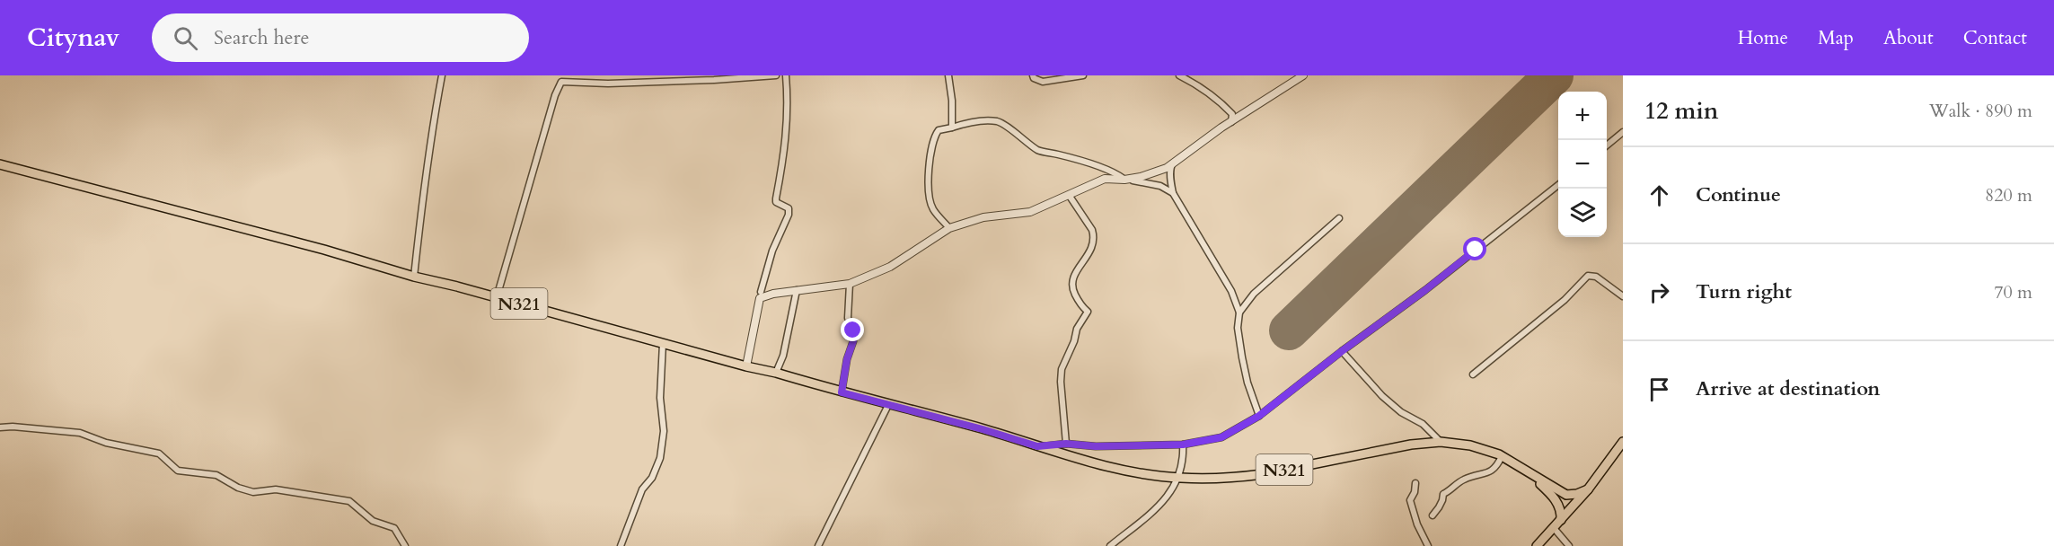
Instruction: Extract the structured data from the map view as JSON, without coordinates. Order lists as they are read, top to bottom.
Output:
{
  "streets": {
    "main road": ["N321"]
  },
  "page": {
    "header": "Citynav",
    "search": "Search here",
    "nav": [
      "Home",
      "Map",
      "About",
      "Contact"
    ],
    "heading": ["12 min", "Walk · 890 m"],
    "map_buttons": ["+", "−"],
    "list": [
      ["Continue", "820 m"],
      ["Turn right", "70 m"],
      "Arrive at destination"
    ]
  }
}
